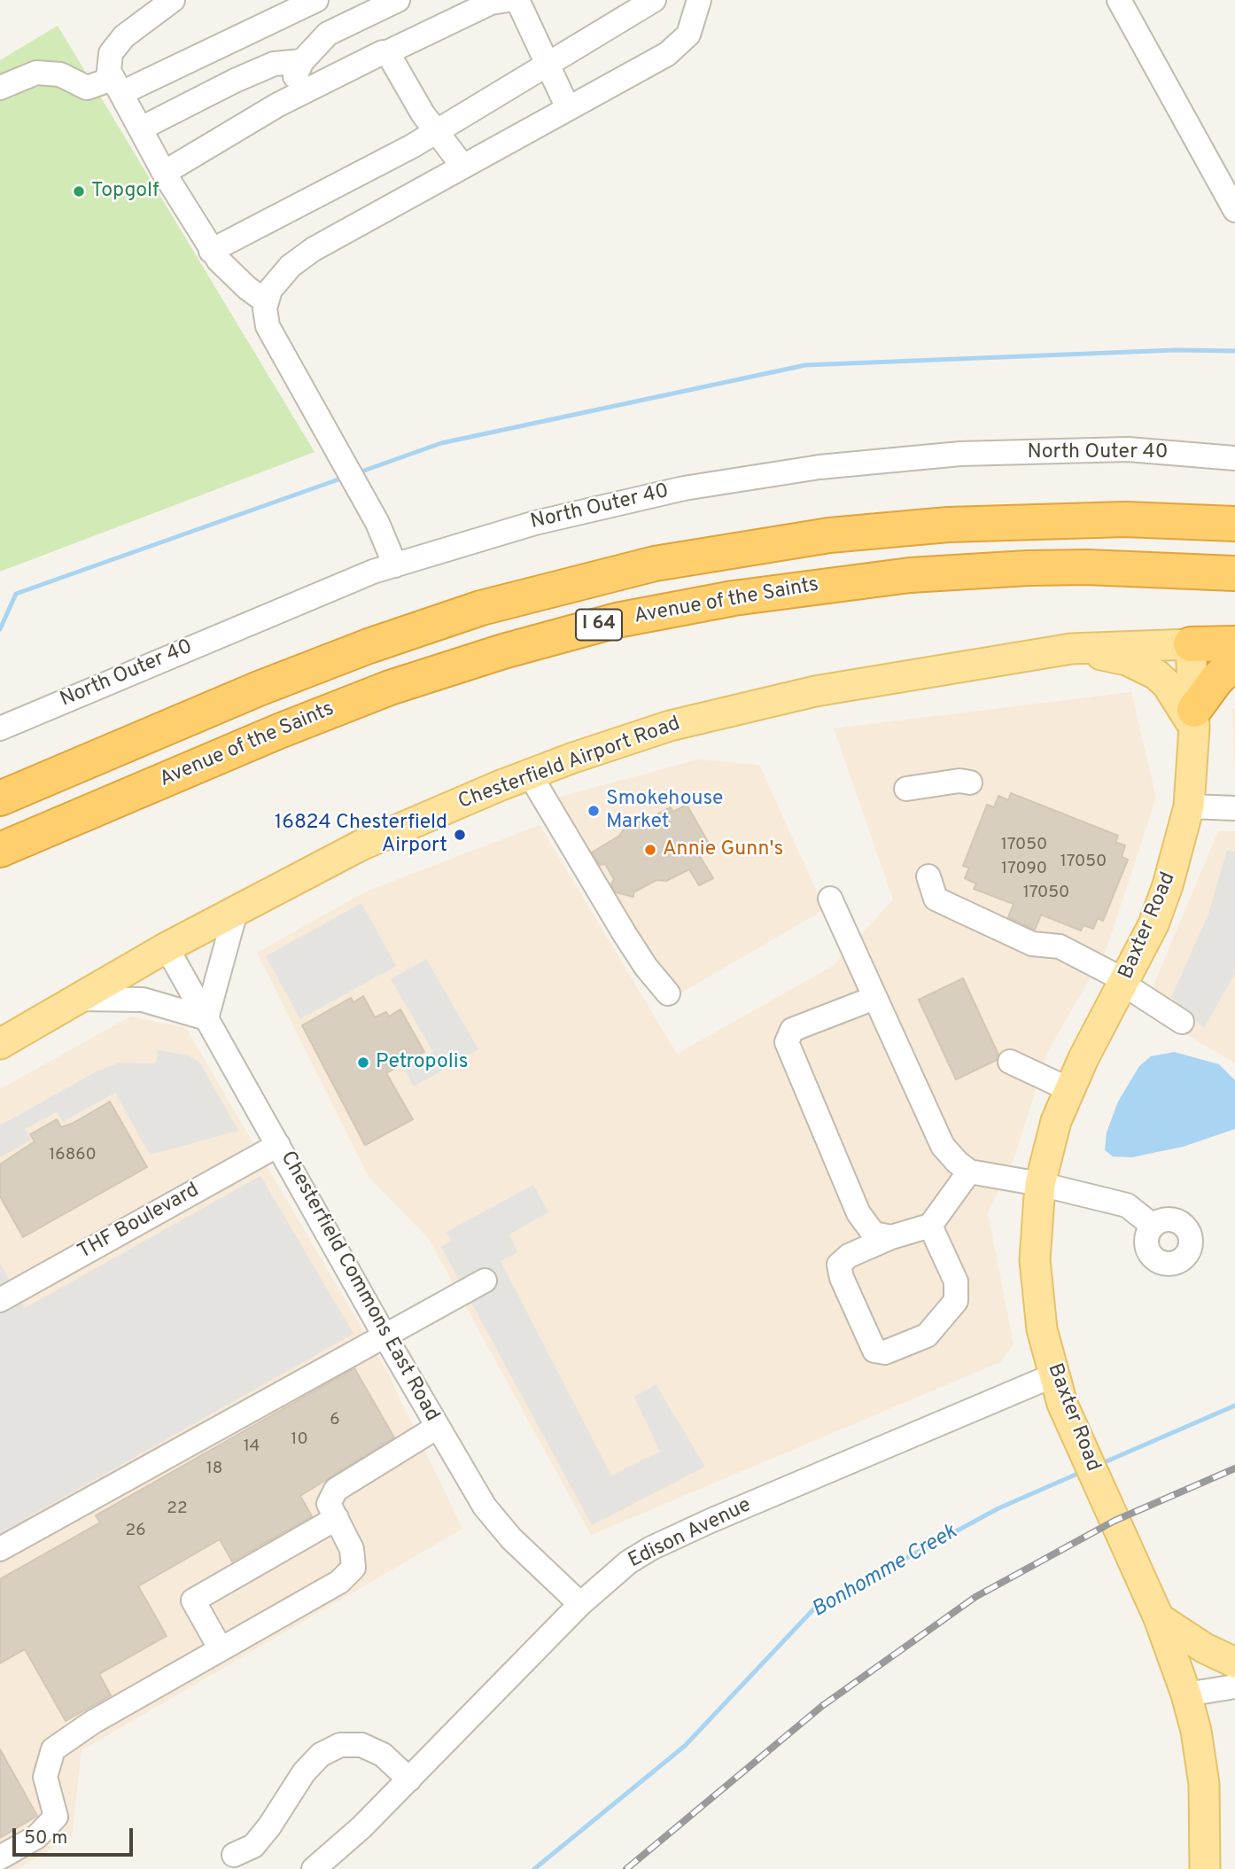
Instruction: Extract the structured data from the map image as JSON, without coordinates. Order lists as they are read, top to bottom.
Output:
{
  "streets": {
    "highway": ["Avenue of the Saints", "I 64"],
    "main road": ["Chesterfield Airport Road", "Baxter Road"],
    "street": [
      "North Outer 40",
      "THF Boulevard",
      "Chesterfield Commons East Road",
      "Edison Avenue"
    ]
  },
  "crossings": [
    ["Chesterfield Airport Road", "Baxter Road"],
    ["Chesterfield Airport Road", "Chesterfield Commons East Road"],
    ["Baxter Road", "Edison Avenue"],
    ["THF Boulevard", "Chesterfield Commons East Road"],
    ["Chesterfield Commons East Road", "Edison Avenue"]
  ],
  "water": ["Bonhomme Creek"],
  "places": [
    "Topgolf",
    "Smokehouse Market",
    "16824 Chesterfield Airport",
    "Annie Gunn's",
    "Petropolis"
  ],
  "house_numbers": [
    "17050",
    "17050",
    "17090",
    "17050",
    "16860",
    "6",
    "10",
    "14",
    "18",
    "22",
    "26"
  ],
  "scale_bar": "50 m"
}
